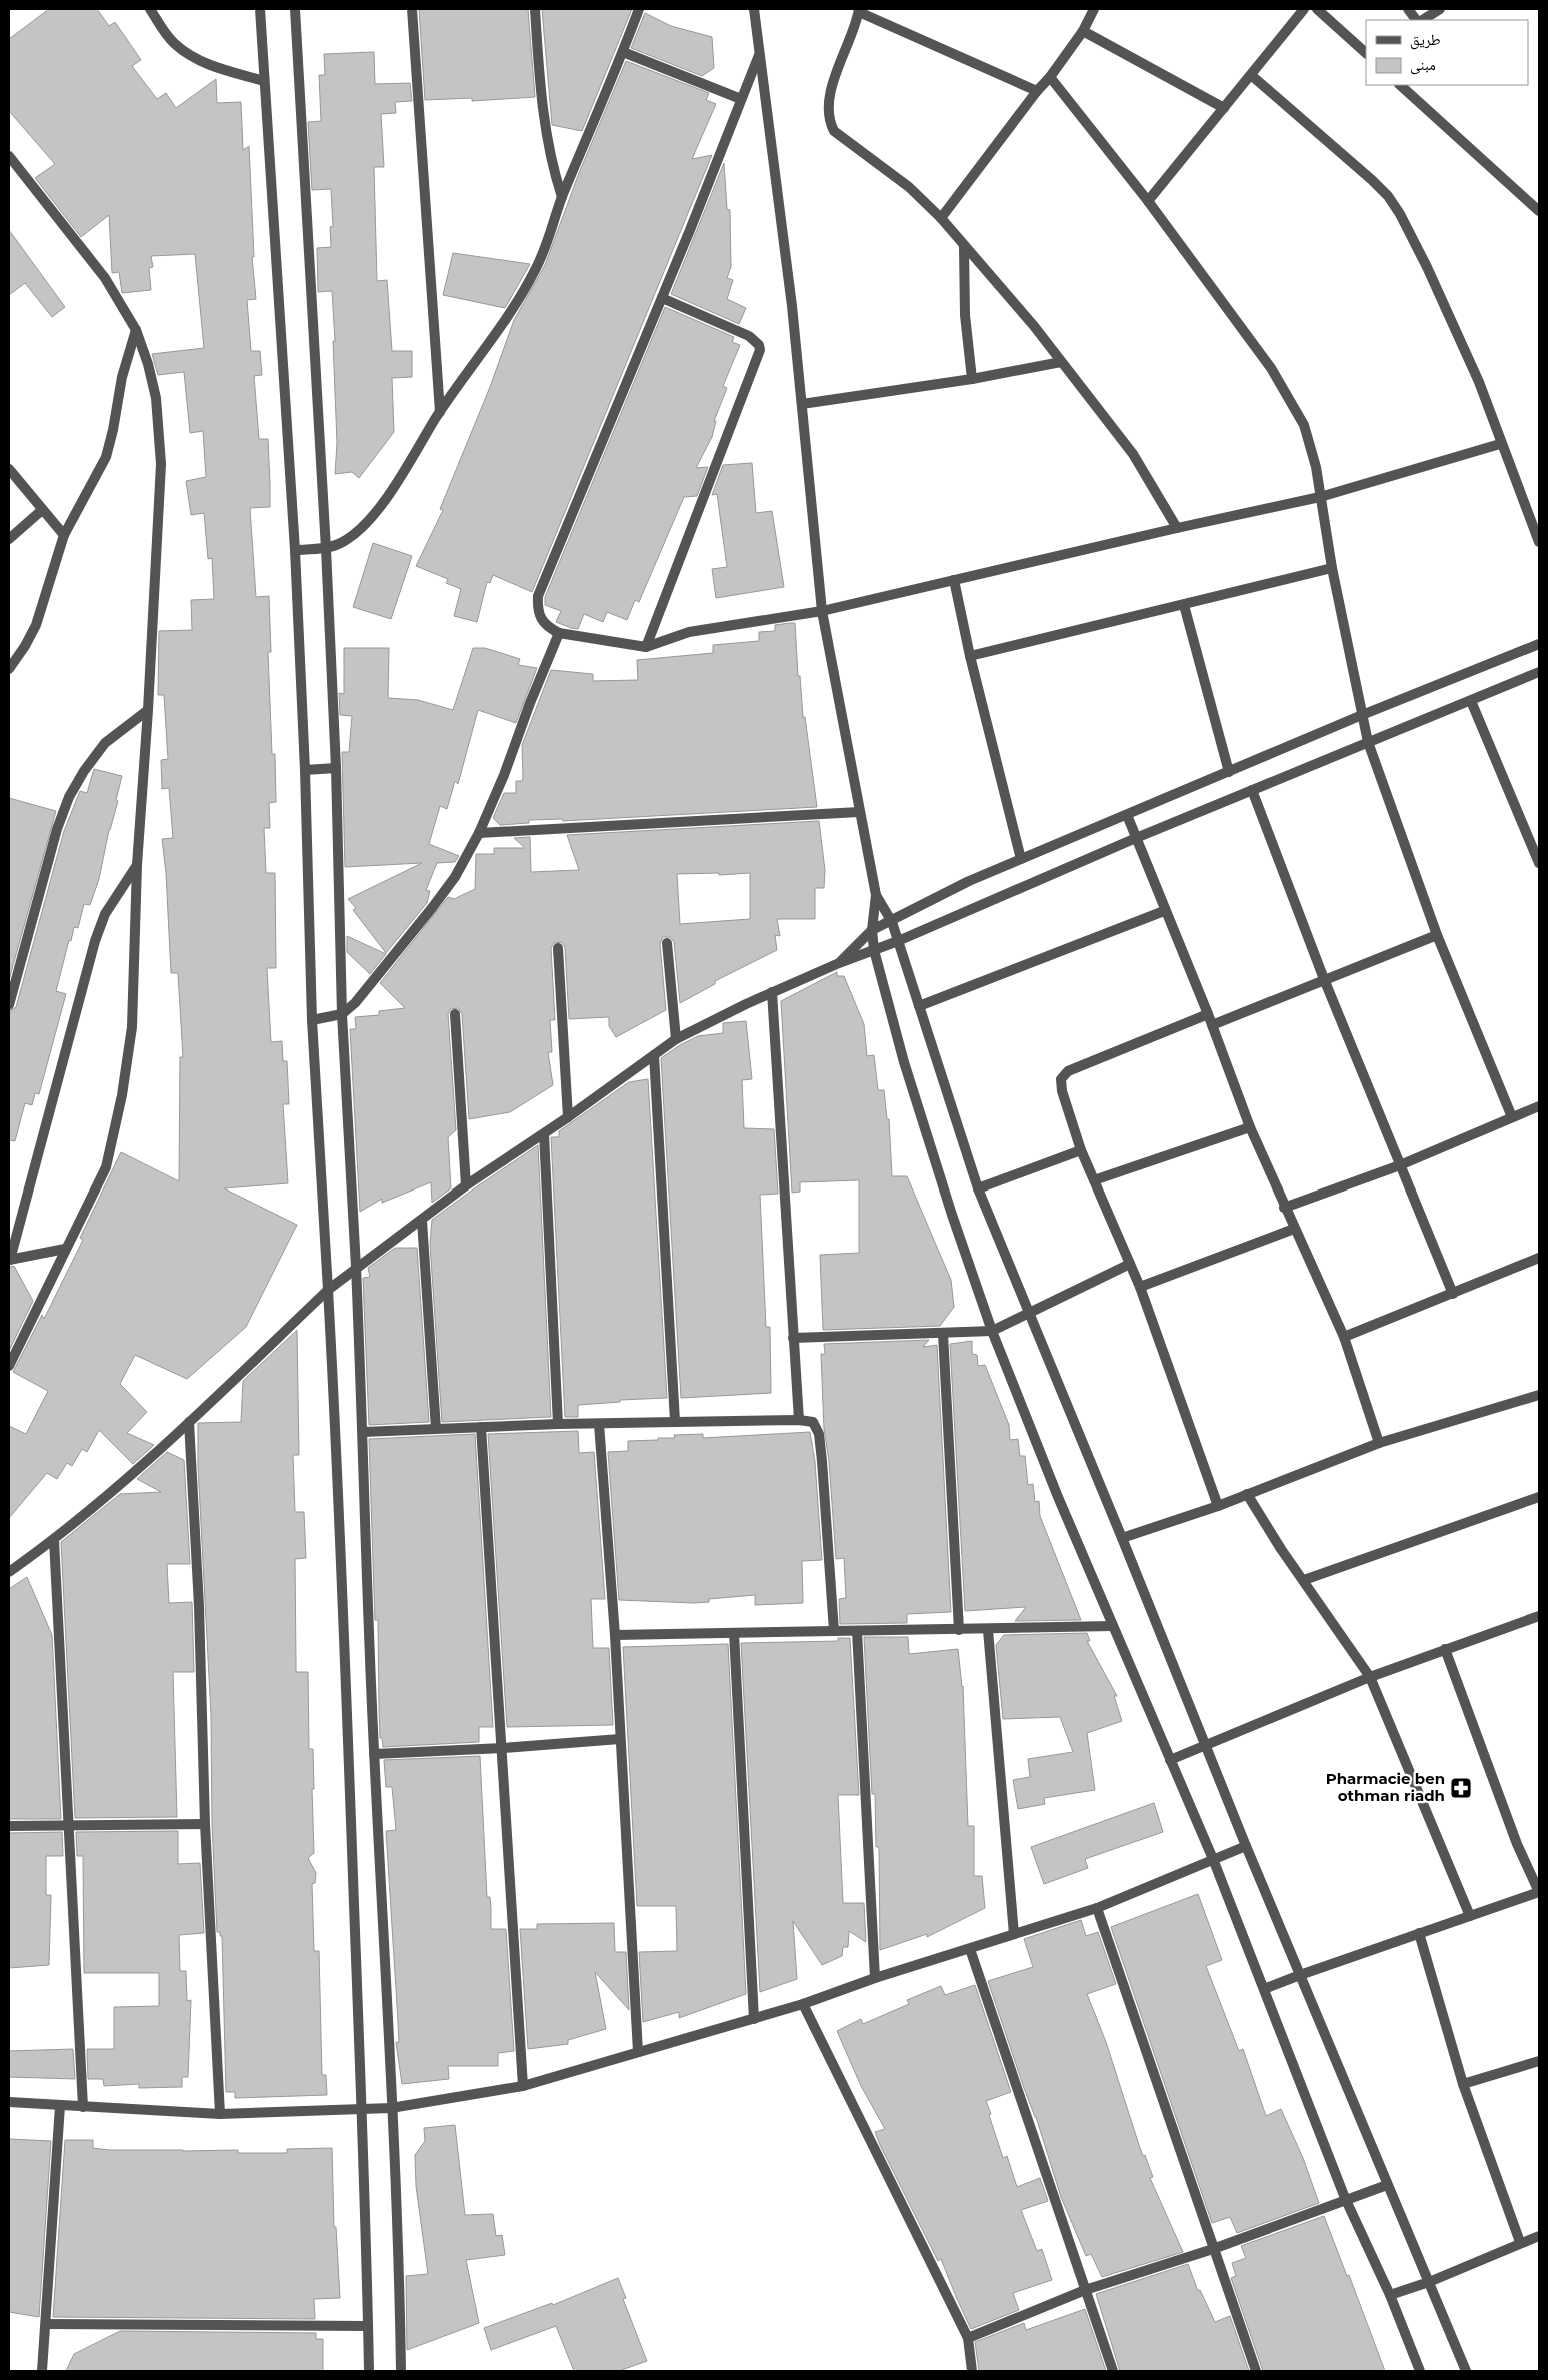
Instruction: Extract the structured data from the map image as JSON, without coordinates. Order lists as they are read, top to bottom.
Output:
{
  "places": {
    "pharmacy": ["Pharmacie ben othman riadh"]
  },
  "legend": ["طريق", "مبنى"]
}
